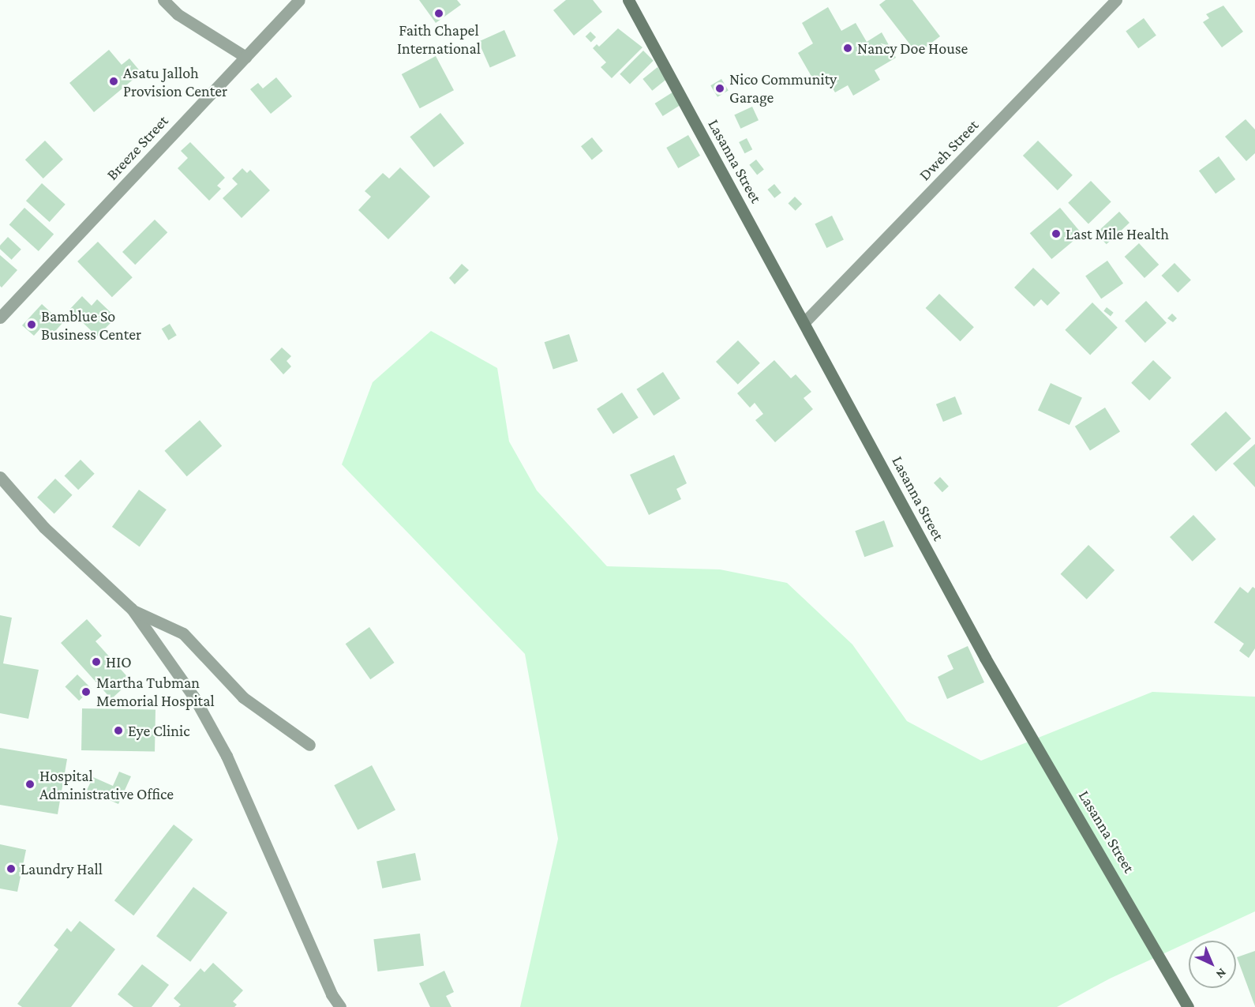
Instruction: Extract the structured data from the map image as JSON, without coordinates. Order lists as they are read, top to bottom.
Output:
{
  "streets": {
    "street": ["Breeze Street", "Dweh Street", "Lasanna Street"]
  },
  "crossings": [
    ["Dweh Street", "Lasanna Street"]
  ],
  "places": [
    "Faith Chapel International",
    "Nancy Doe House",
    "Asatu Jalloh Provision Center",
    "Nico Community Garage",
    "Last Mile Health",
    "Bamblue So Business Center",
    "HIO",
    "Martha Tubman Memorial Hospital",
    "Eye Clinic",
    "Hospital Administrative Office",
    "Laundry Hall"
  ],
  "north": "bottom right"
}
